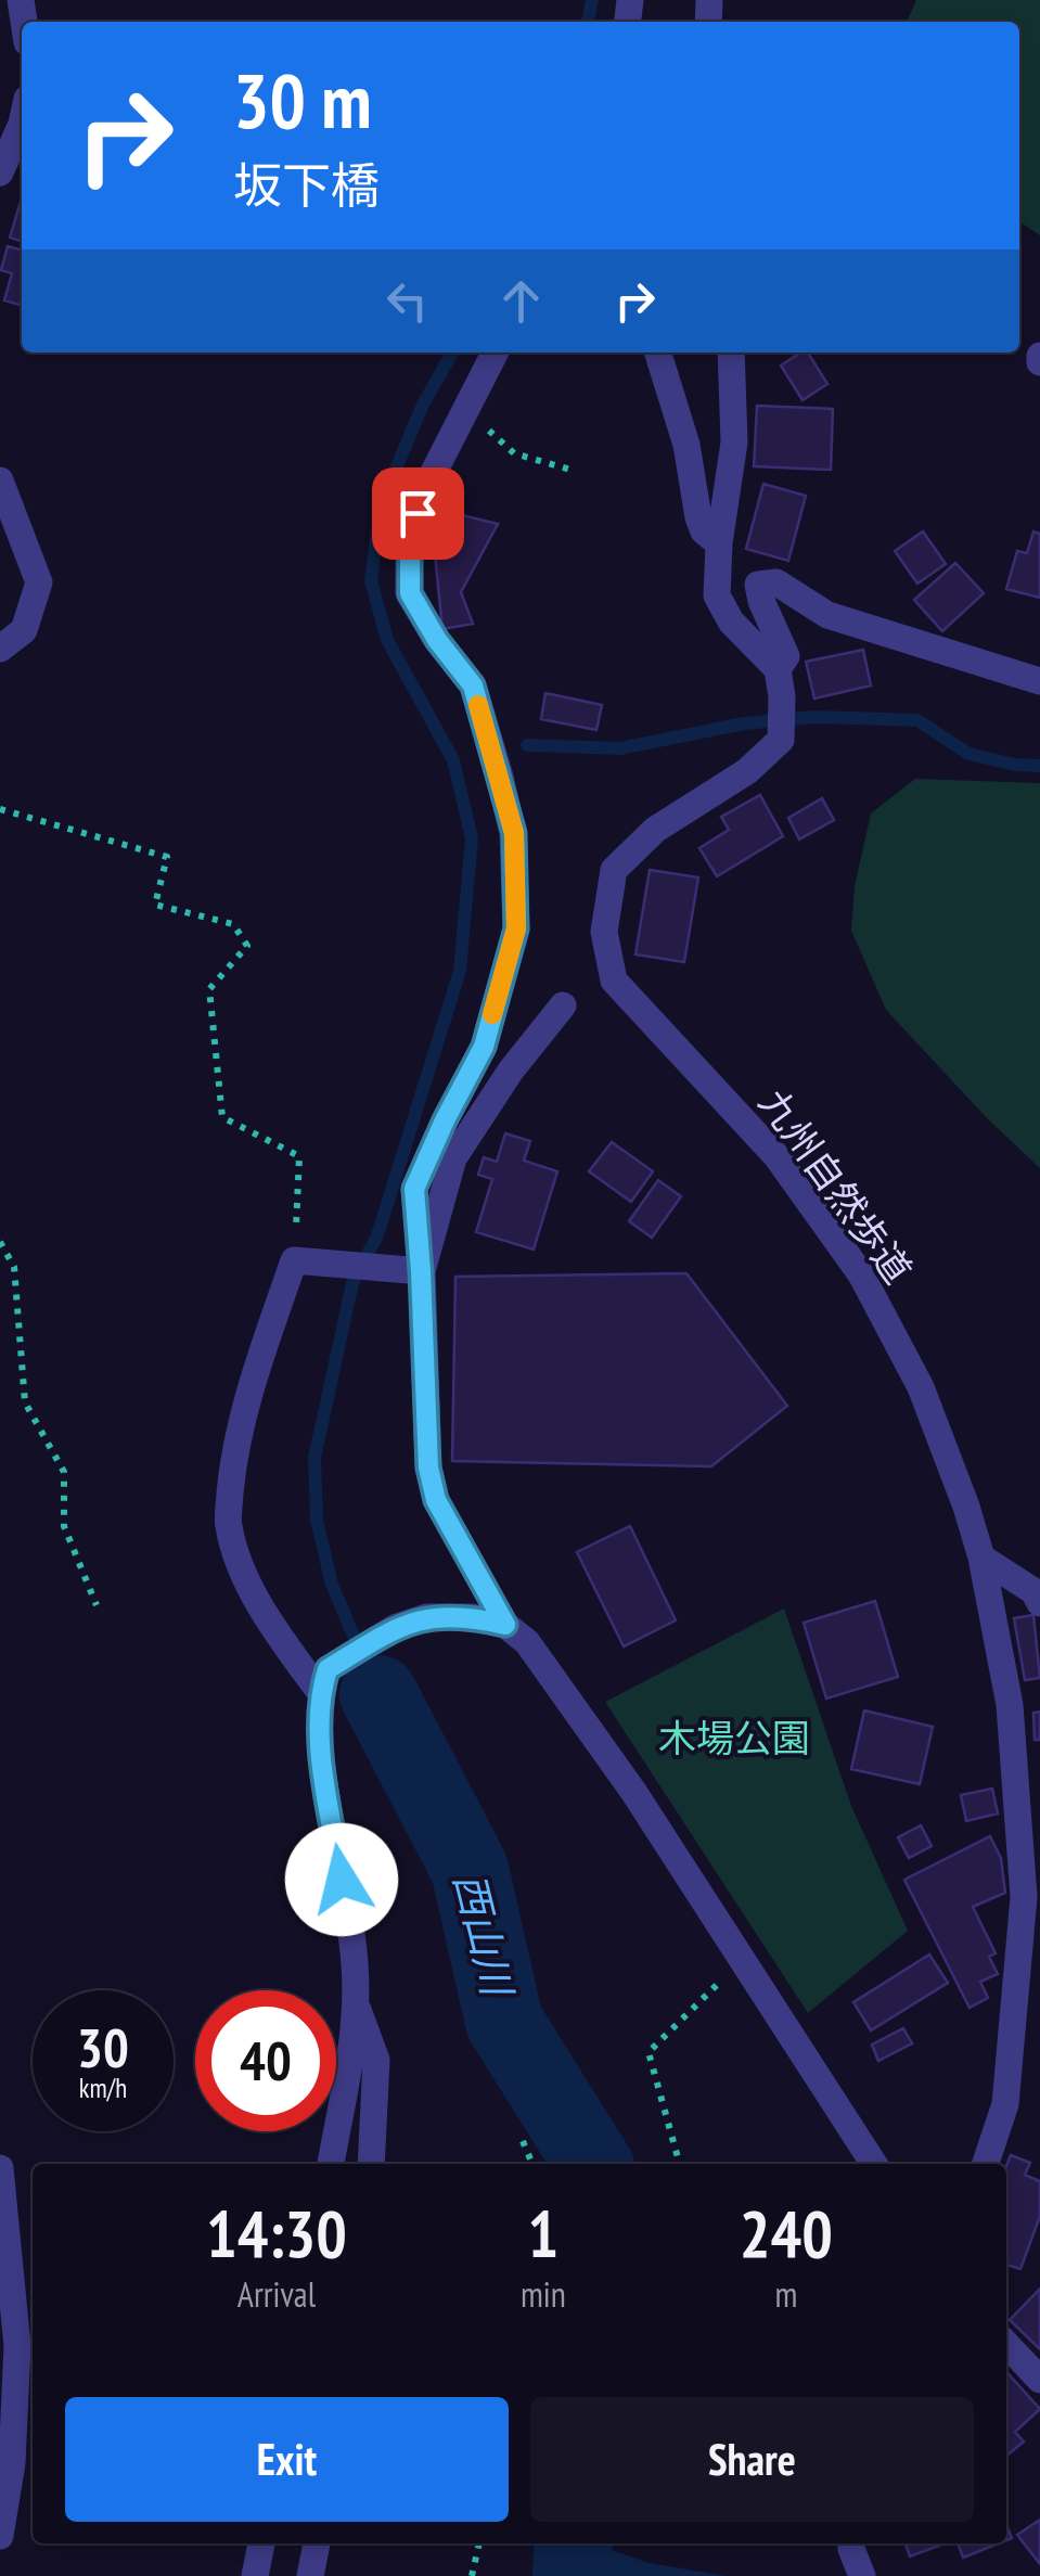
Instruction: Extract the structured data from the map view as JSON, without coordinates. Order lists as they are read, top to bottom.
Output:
{
  "streets": {
    "street": ["九州自然歩道"]
  },
  "water": ["西山川"],
  "parks": ["木場公園"],
  "page": {
    "turn": ["30 m", "坂下橋"],
    "speed": "30 km/h",
    "limit": "40",
    "eta": [
      "14:30",
      "Arrival",
      "1",
      "min",
      "240",
      "m"
    ],
    "buttons": ["Exit", "Share"]
  }
}
